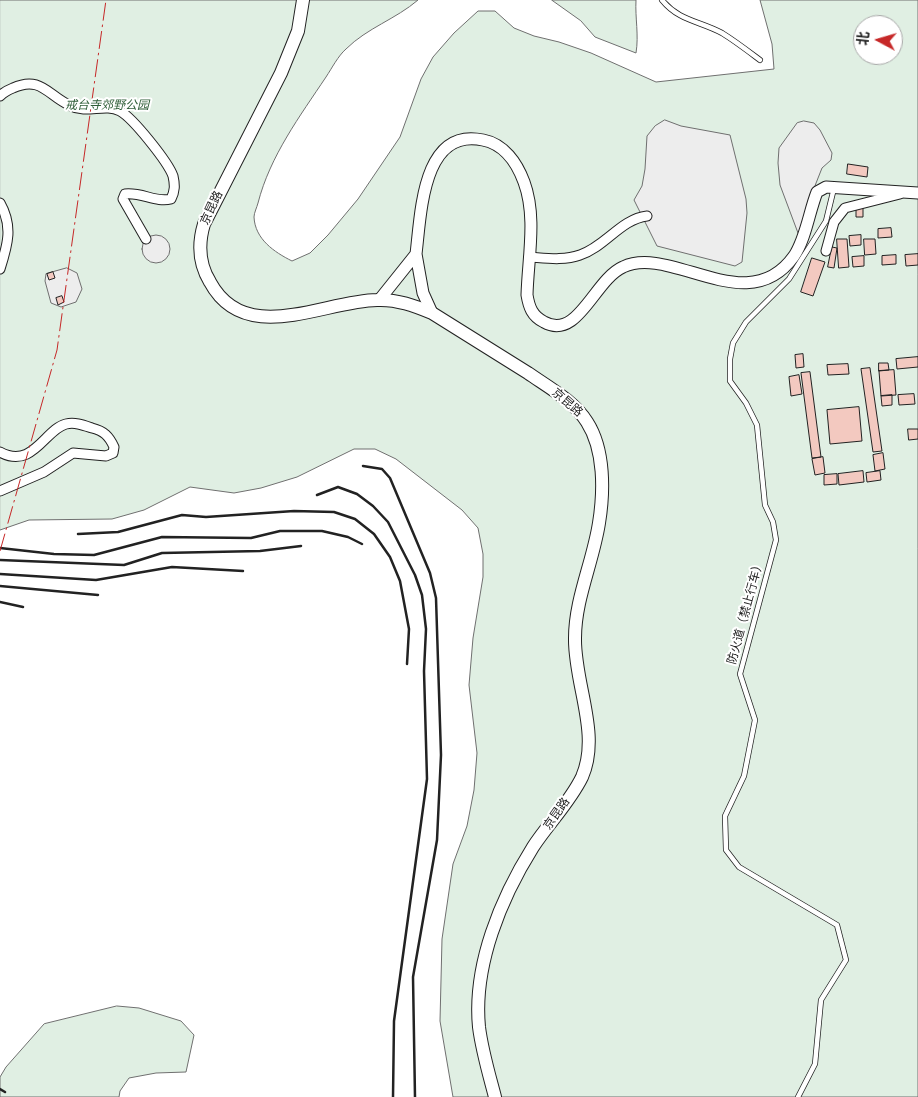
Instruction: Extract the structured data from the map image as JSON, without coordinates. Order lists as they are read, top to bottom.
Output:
{
  "streets": {
    "main road": ["京昆路"],
    "lane": ["防火道（禁止行车）"]
  },
  "parks": ["戒台寺郊野公园"],
  "north": "left"
}
